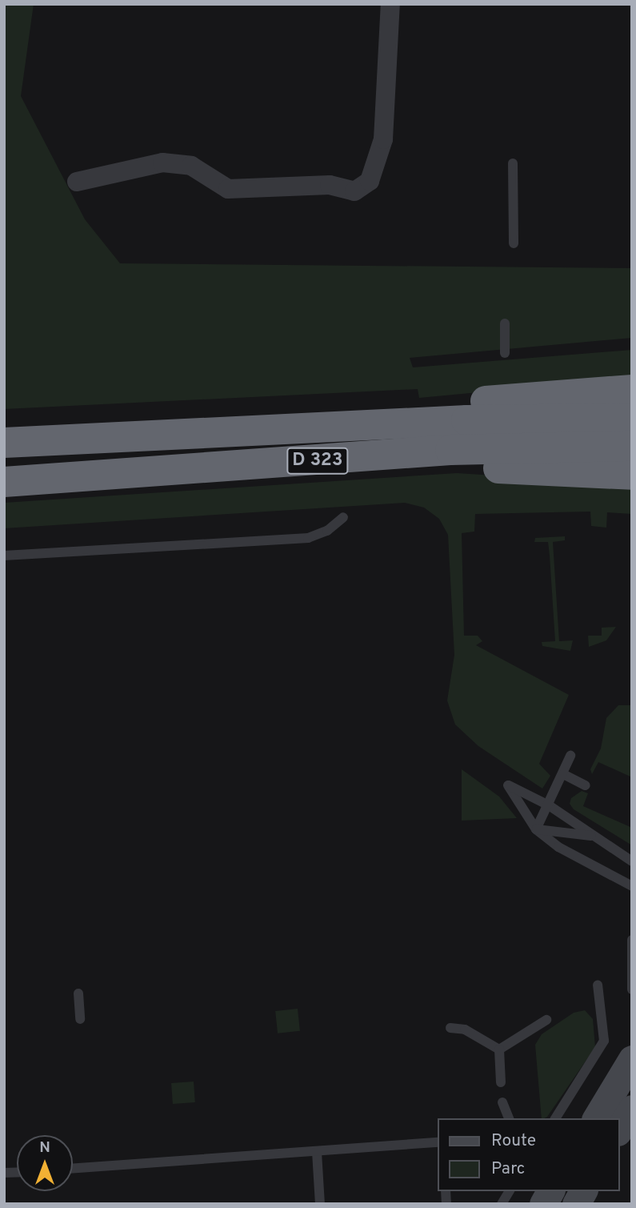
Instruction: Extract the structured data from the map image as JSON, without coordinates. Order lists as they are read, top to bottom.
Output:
{
  "streets": {
    "highway": ["D 323"]
  },
  "legend": ["Route", "Parc"],
  "north": "top"
}
